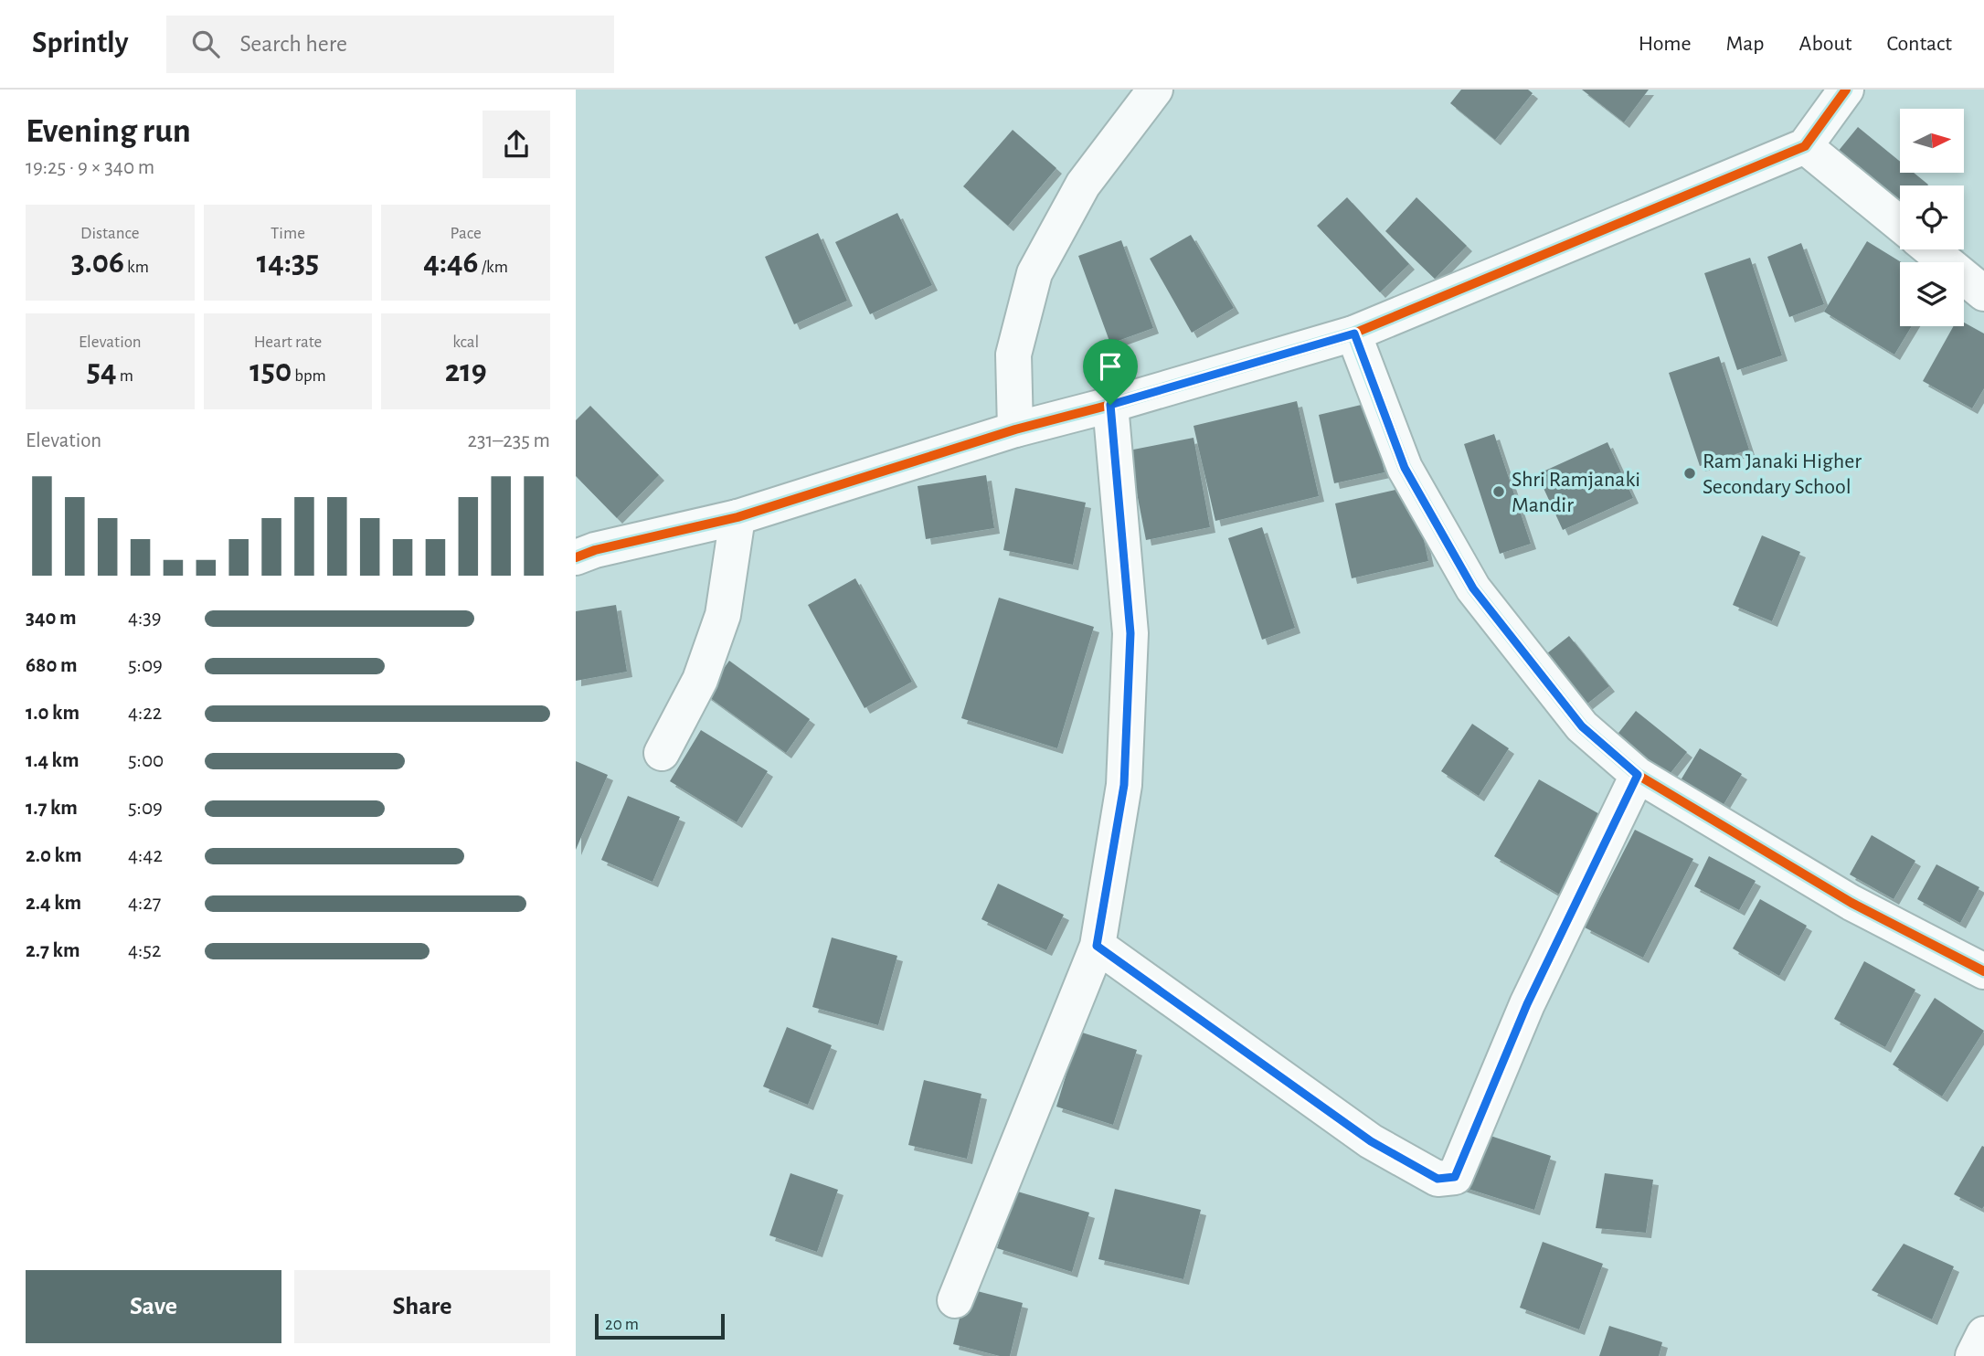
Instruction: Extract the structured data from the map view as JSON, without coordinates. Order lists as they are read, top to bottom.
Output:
{
  "places": ["Ram Janaki Higher Secondary School", "Shri Ramjanaki Mandir"],
  "scale_bar": "20 m",
  "north": "right",
  "page": {
    "header": "Sprintly",
    "search": "Search here",
    "nav": [
      "Home",
      "Map",
      "About",
      "Contact"
    ],
    "heading": ["Evening run", "19:25 · 9 × 340 m"],
    "stats": [
      ["Distance", "3.06 km"],
      ["Time", "14:35"],
      ["Pace", "4:46 /km"],
      ["Elevation", "54 m"],
      ["Heart rate", "150 bpm"],
      ["kcal", "219"]
    ],
    "chart": ["Elevation", "231–235 m"],
    "list": [
      {
        "name": "340 m",
        "note": "4:39"
      },
      {
        "name": "680 m",
        "note": "5:09"
      },
      {
        "name": "1.0 km",
        "note": "4:22"
      },
      {
        "name": "1.4 km",
        "note": "5:00"
      },
      {
        "name": "1.7 km",
        "note": "5:09"
      },
      {
        "name": "2.0 km",
        "note": "4:42"
      },
      {
        "name": "2.4 km",
        "note": "4:27"
      },
      {
        "name": "2.7 km",
        "note": "4:52"
      }
    ],
    "buttons": ["Save", "Share"],
    "scale": "20 m"
  }
}
